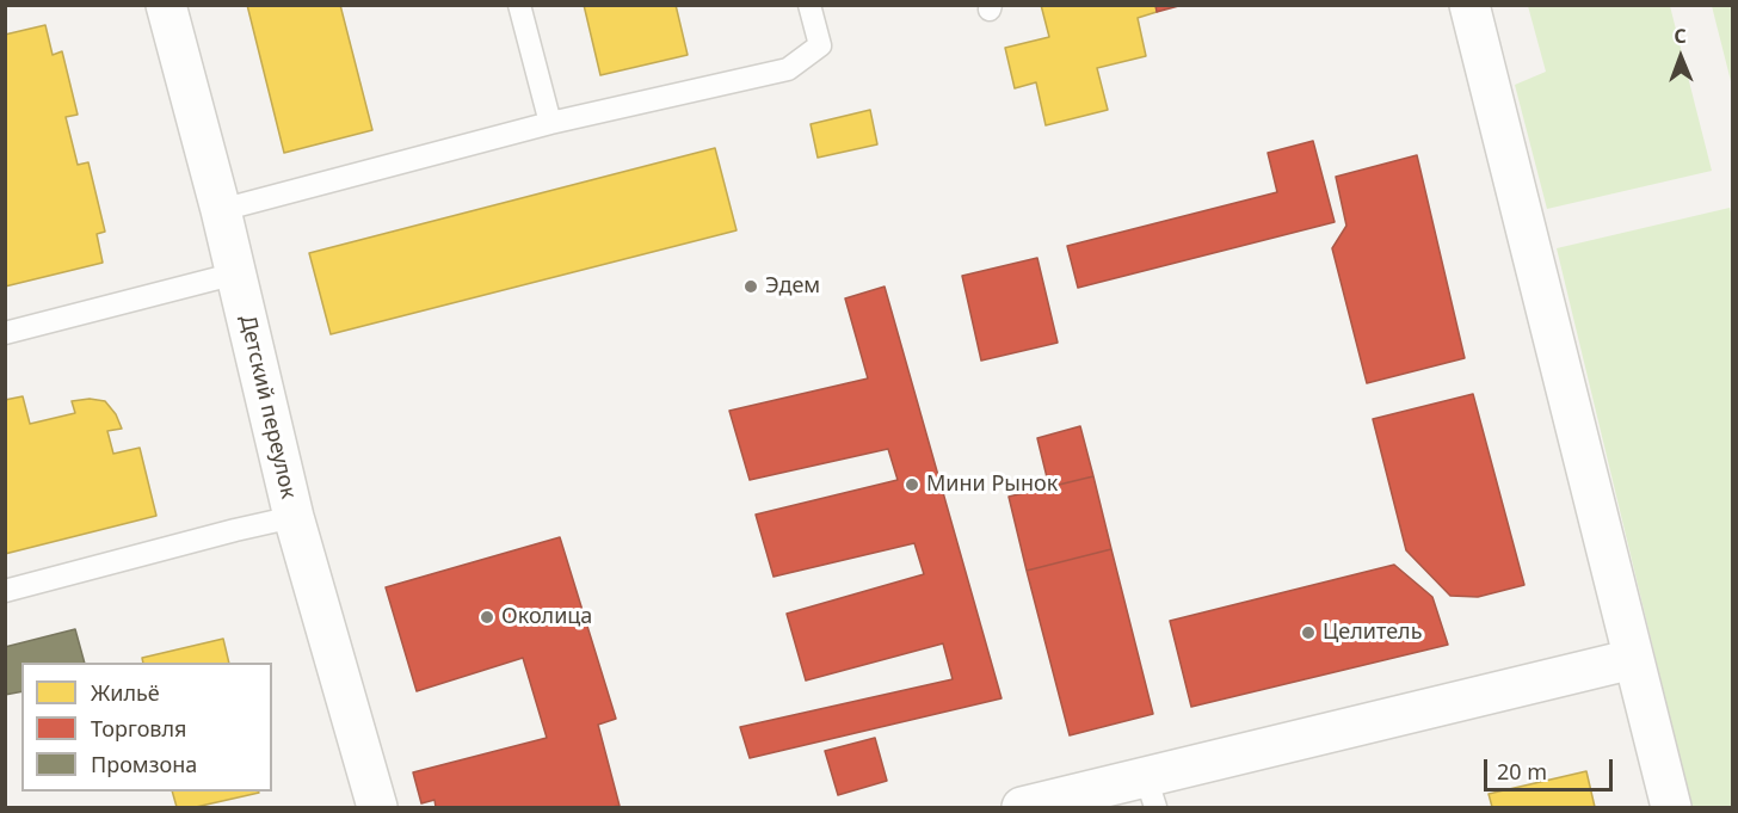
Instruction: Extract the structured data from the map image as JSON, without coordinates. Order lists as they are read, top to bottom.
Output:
{
  "streets": {
    "street": ["Детский переулок"]
  },
  "places": [
    "Эдем",
    "Мини Рынок",
    "Околица",
    "Целитель"
  ],
  "legend": ["Жильё", "Торговля", "Промзона"],
  "scale_bar": "20 m",
  "north": "top"
}
